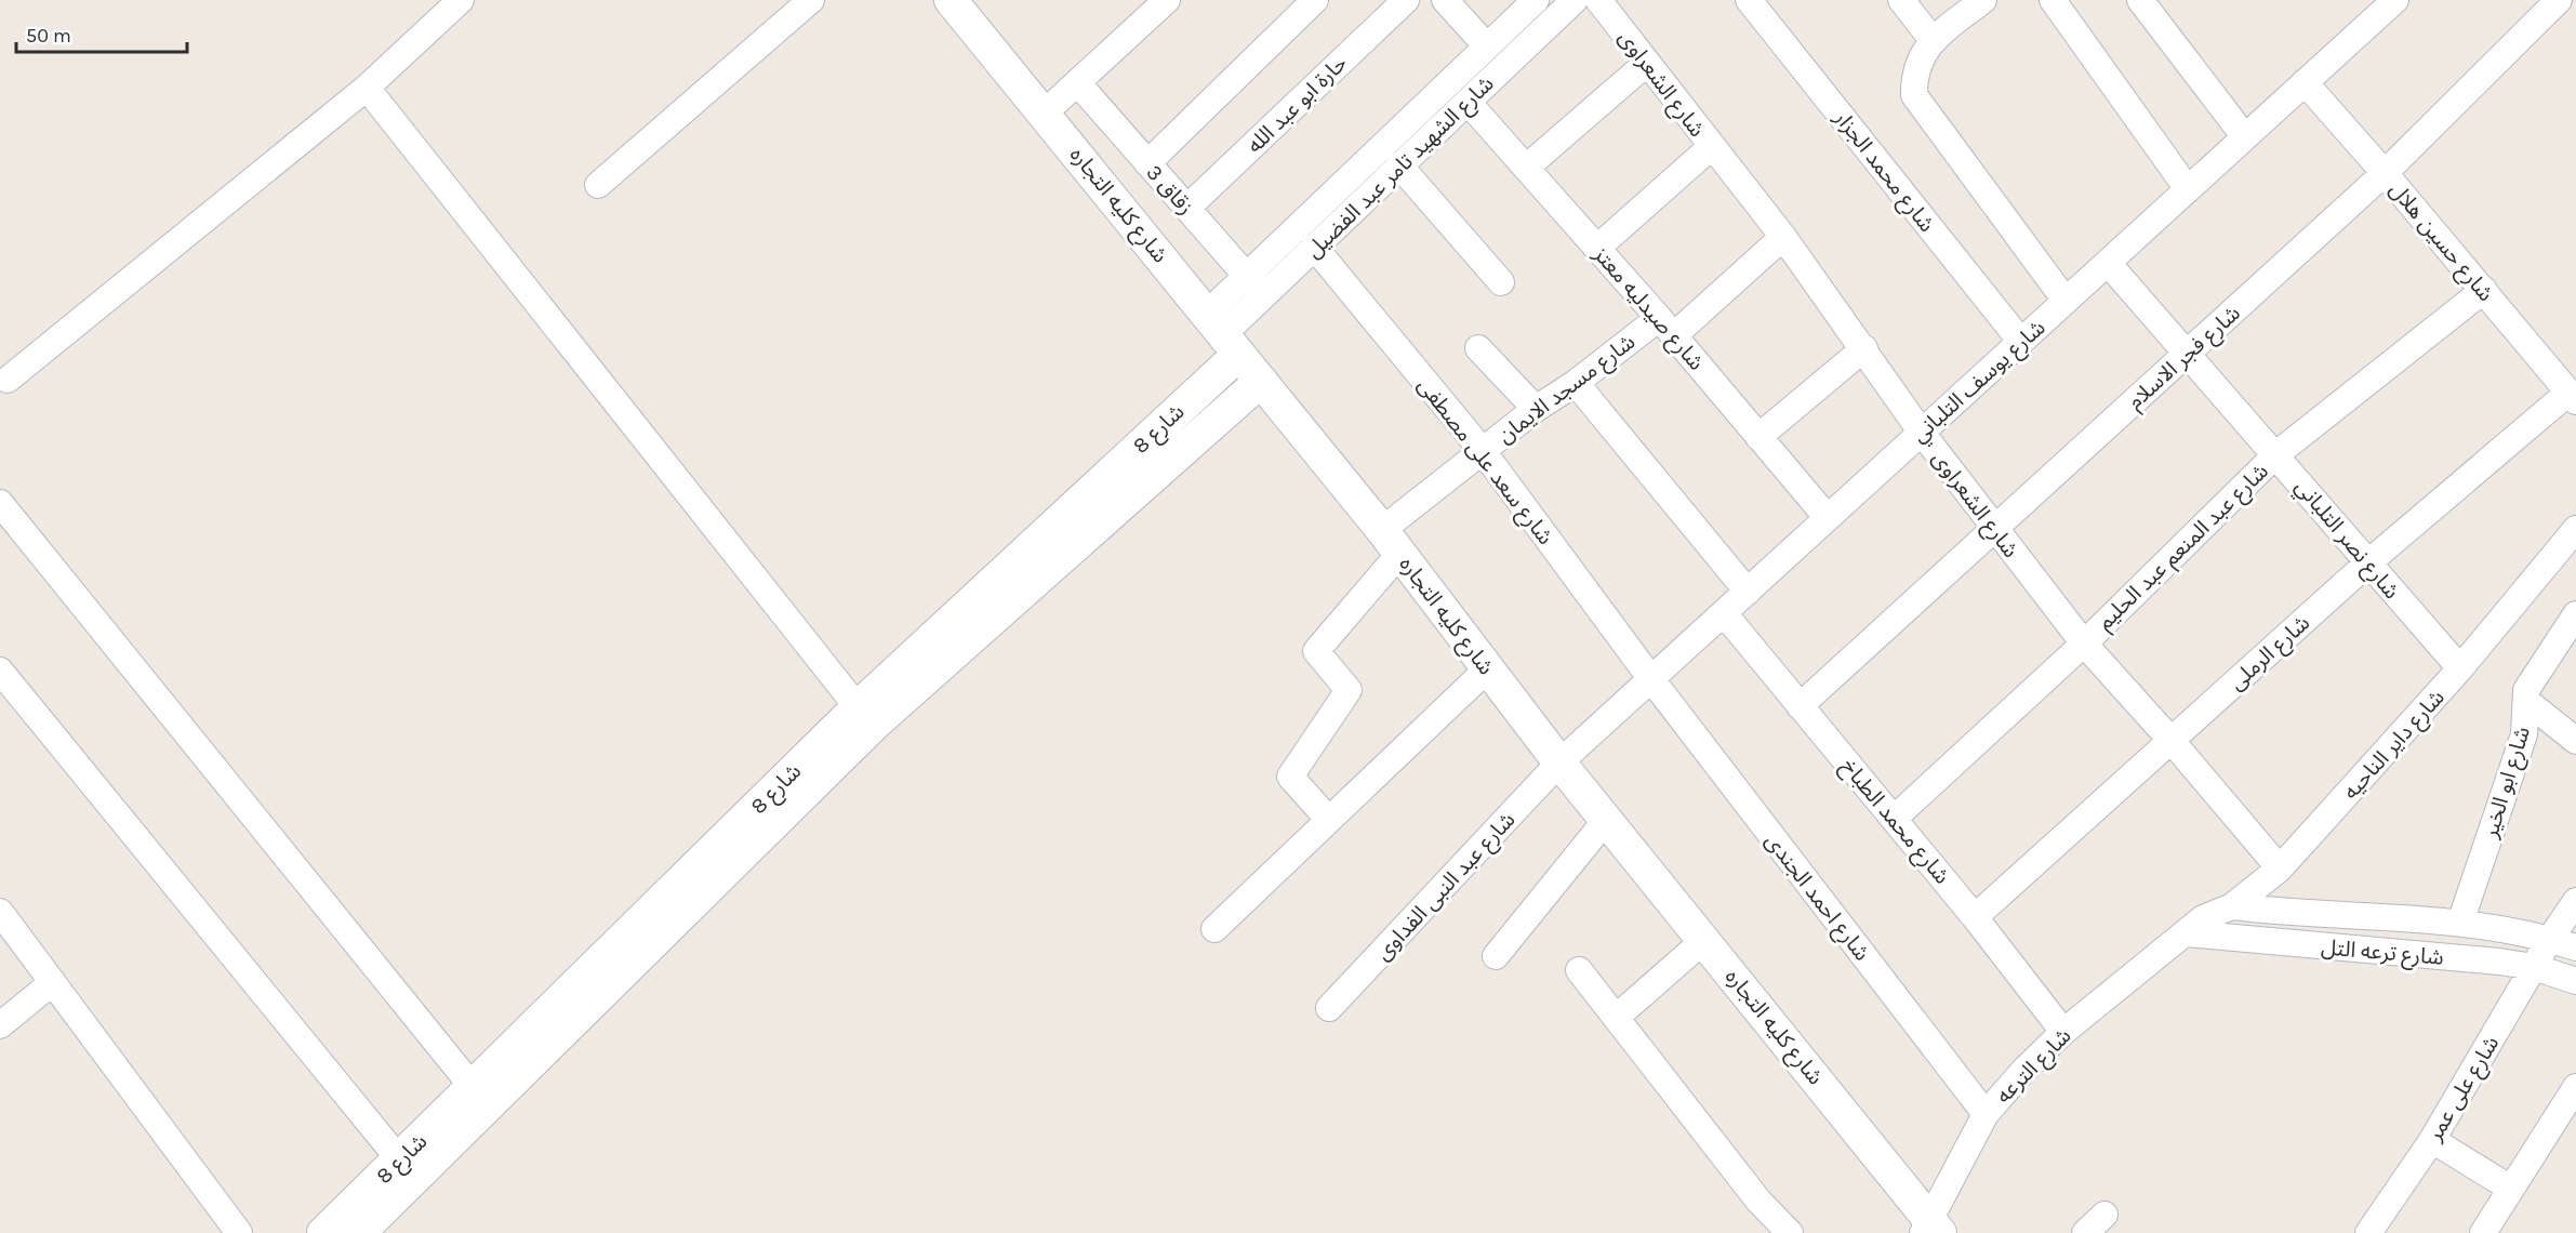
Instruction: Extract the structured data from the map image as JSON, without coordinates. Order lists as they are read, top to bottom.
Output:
{
  "streets": {
    "street": [
      "شارع الشعراوى",
      "حارة ابو عبد الله",
      "شارع الشهيد تامر عبد الفضيل",
      "شارع محمد الجزار",
      "زقاق 3",
      "شارع كليه التجاره",
      "شارع حسين هلال",
      "شارع صيدليه معتز",
      "شارع فجر الاسلام",
      "شارع يوسف التلباني",
      "شارع مسجد الايمان",
      "شارع 8",
      "شارع سعد على مصطفى",
      "شارع نصر التلباني",
      "شارع عبد المنعم عبد الحليم",
      "شارع الرملى",
      "شارع داير الناحيه",
      "شارع ابو الخير",
      "شارع محمد الطباخ",
      "شارع عبد النبى الفداوى",
      "شارع احمد الجندى",
      "شارع ترعه التل",
      "شارع الترعه",
      "شارع على عمر"
    ]
  },
  "crossings": [
    ["شارع الشعراوى", "شارع فجر الاسلام"],
    ["شارع الشعراوى", "شارع يوسف التلباني"],
    ["شارع الشعراوى", "شارع مسجد الايمان"],
    ["شارع الشعراوى", "شارع عبد المنعم عبد الحليم"],
    ["شارع الشعراوى", "شارع الرملى"],
    ["شارع الشعراوى", "شارع داير الناحيه"],
    ["حارة ابو عبد الله", "زقاق 3"],
    ["شارع الشهيد تامر عبد الفضيل", "زقاق 3"],
    ["شارع الشهيد تامر عبد الفضيل", "شارع كليه التجاره"],
    ["شارع الشهيد تامر عبد الفضيل", "شارع صيدليه معتز"],
    ["شارع الشهيد تامر عبد الفضيل", "شارع 8"],
    ["شارع الشهيد تامر عبد الفضيل", "شارع سعد على مصطفى"],
    ["شارع محمد الجزار", "شارع يوسف التلباني"],
    ["شارع كليه التجاره", "شارع يوسف التلباني"],
    ["شارع كليه التجاره", "شارع مسجد الايمان"],
    ["شارع كليه التجاره", "شارع 8"],
    ["شارع كليه التجاره", "شارع عبد النبى الفداوى"],
    ["شارع كليه التجاره", "شارع الترعه"],
    ["شارع حسين هلال", "شارع فجر الاسلام"],
    ["شارع حسين هلال", "شارع يوسف التلباني"],
    ["شارع حسين هلال", "شارع عبد المنعم عبد الحليم"],
    ["شارع حسين هلال", "شارع الرملى"],
    ["شارع صيدليه معتز", "شارع يوسف التلباني"],
    ["شارع صيدليه معتز", "شارع مسجد الايمان"],
    ["شارع فجر الاسلام", "شارع نصر التلباني"],
    ["شارع فجر الاسلام", "شارع محمد الطباخ"],
    ["شارع يوسف التلباني", "شارع سعد على مصطفى"],
    ["شارع يوسف التلباني", "شارع نصر التلباني"],
    ["شارع يوسف التلباني", "شارع محمد الطباخ"],
    ["شارع يوسف التلباني", "شارع عبد النبى الفداوى"],
    ["شارع يوسف التلباني", "شارع احمد الجندى"],
    ["شارع مسجد الايمان", "شارع سعد على مصطفى"],
    ["شارع سعد على مصطفى", "شارع احمد الجندى"],
    ["شارع نصر التلباني", "شارع عبد المنعم عبد الحليم"],
    ["شارع نصر التلباني", "شارع الرملى"],
    ["شارع نصر التلباني", "شارع داير الناحيه"],
    ["شارع عبد المنعم عبد الحليم", "شارع محمد الطباخ"],
    ["شارع الرملى", "شارع محمد الطباخ"],
    ["شارع داير الناحيه", "شارع ترعه التل"],
    ["شارع داير الناحيه", "شارع الترعه"],
    ["شارع ابو الخير", "شارع ترعه التل"],
    ["شارع محمد الطباخ", "شارع الترعه"],
    ["شارع احمد الجندى", "شارع الترعه"],
    ["شارع ترعه التل", "شارع الترعه"],
    ["شارع ترعه التل", "شارع على عمر"]
  ],
  "scale_bar": "50 m"
}
